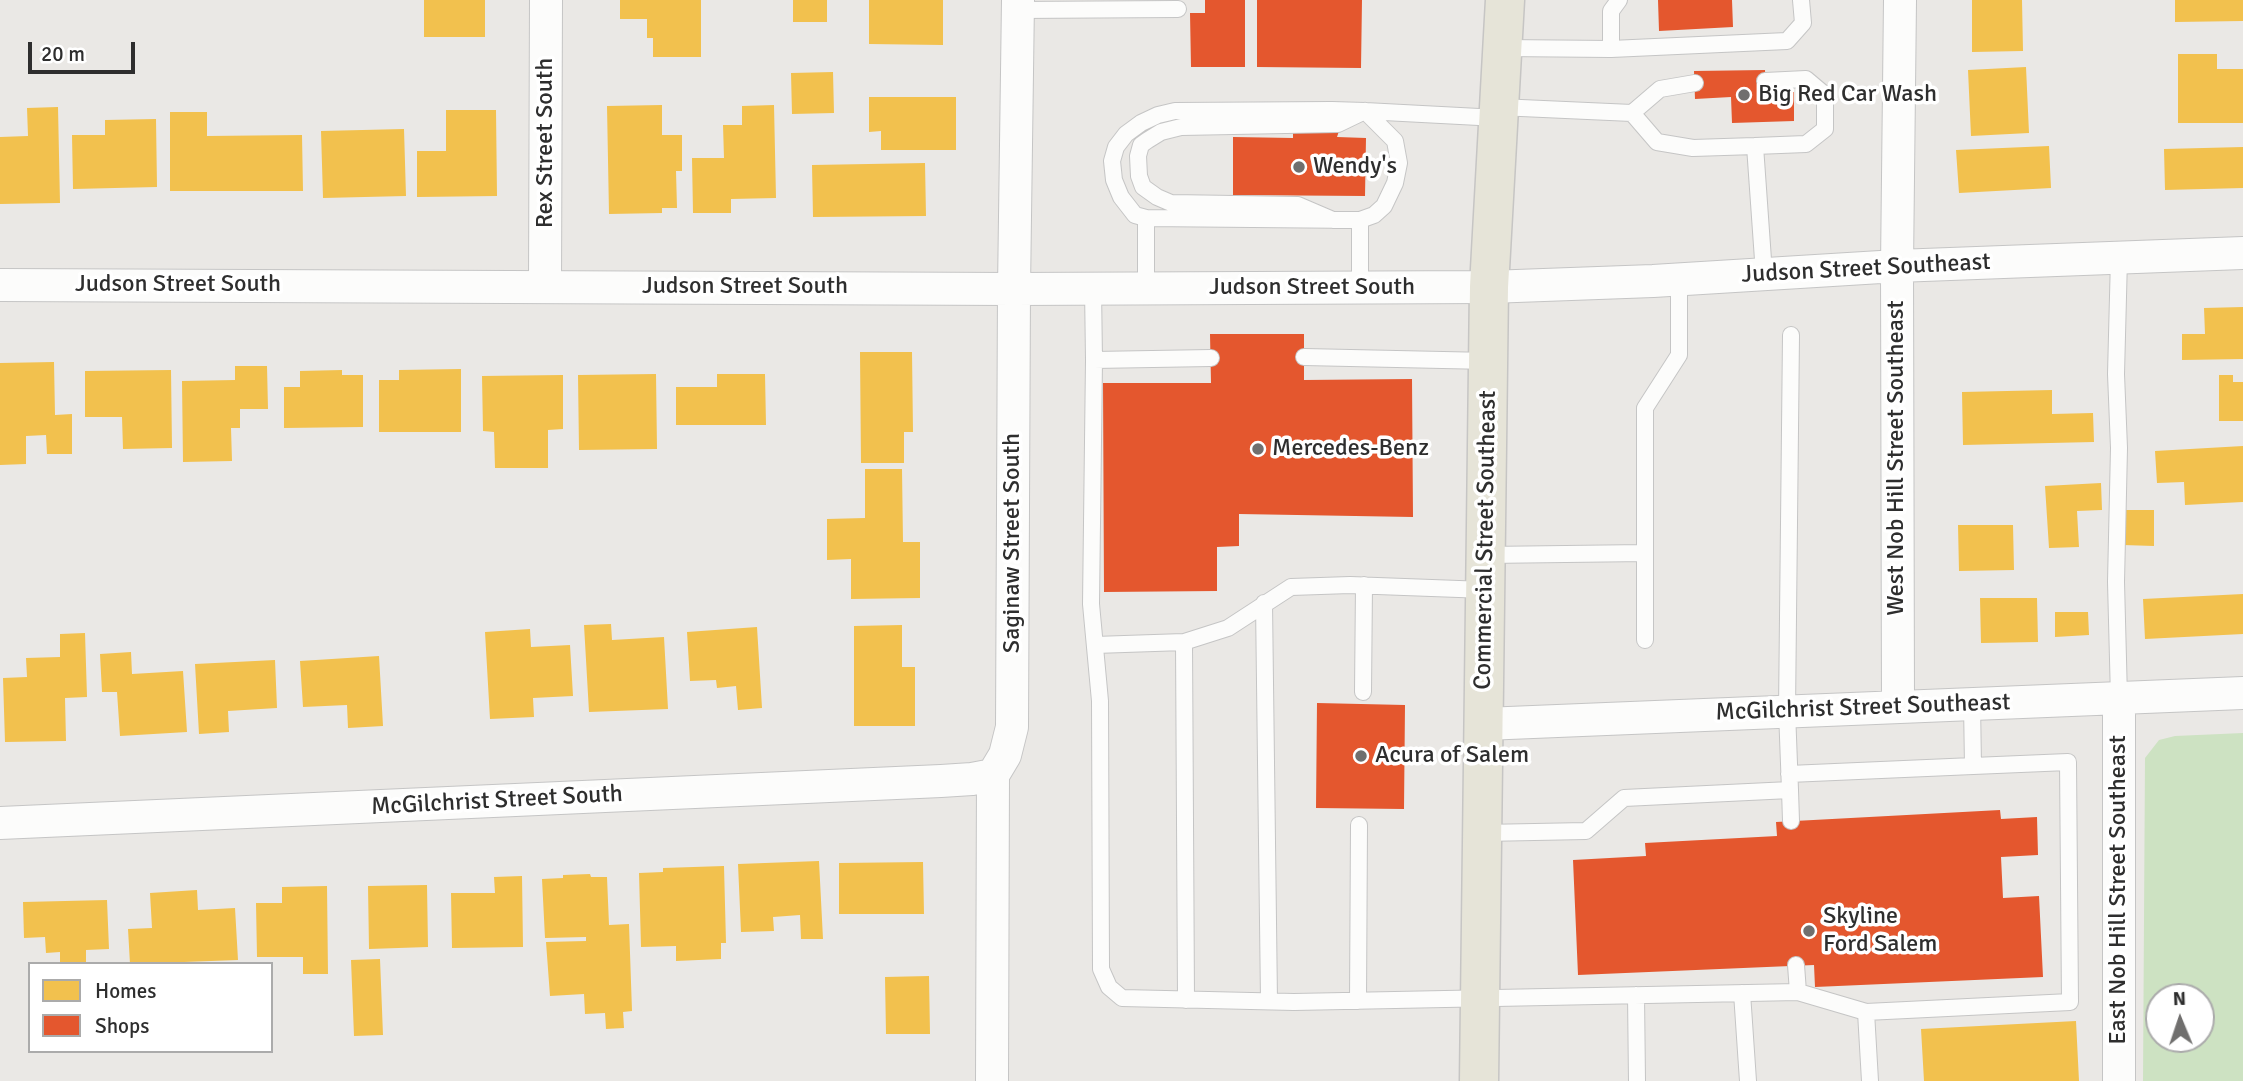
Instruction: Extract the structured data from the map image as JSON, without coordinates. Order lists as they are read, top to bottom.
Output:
{
  "streets": {
    "main road": ["Commercial Street Southeast"],
    "street": [
      "Rex Street South",
      "Judson Street Southeast",
      "Judson Street South",
      "West Nob Hill Street Southeast",
      "Saginaw Street South",
      "McGilchrist Street Southeast",
      "McGilchrist Street South",
      "East Nob Hill Street Southeast"
    ]
  },
  "crossings": [
    ["Rex Street South", "Judson Street South"],
    ["Judson Street Southeast", "Judson Street South"],
    ["Judson Street Southeast", "West Nob Hill Street Southeast"],
    ["Judson Street Southeast", "Commercial Street Southeast"],
    ["Judson Street South", "Commercial Street Southeast"],
    ["Judson Street South", "Saginaw Street South"],
    ["West Nob Hill Street Southeast", "McGilchrist Street Southeast"],
    ["Commercial Street Southeast", "McGilchrist Street Southeast"],
    ["Saginaw Street South", "McGilchrist Street South"],
    ["McGilchrist Street Southeast", "East Nob Hill Street Southeast"]
  ],
  "places": [
    "Big Red Car Wash",
    "Wendy's",
    "Mercedes-Benz",
    "Acura of Salem",
    "Skyline Ford Salem"
  ],
  "legend": ["Homes", "Shops"],
  "scale_bar": "20 m",
  "north": "top"
}
